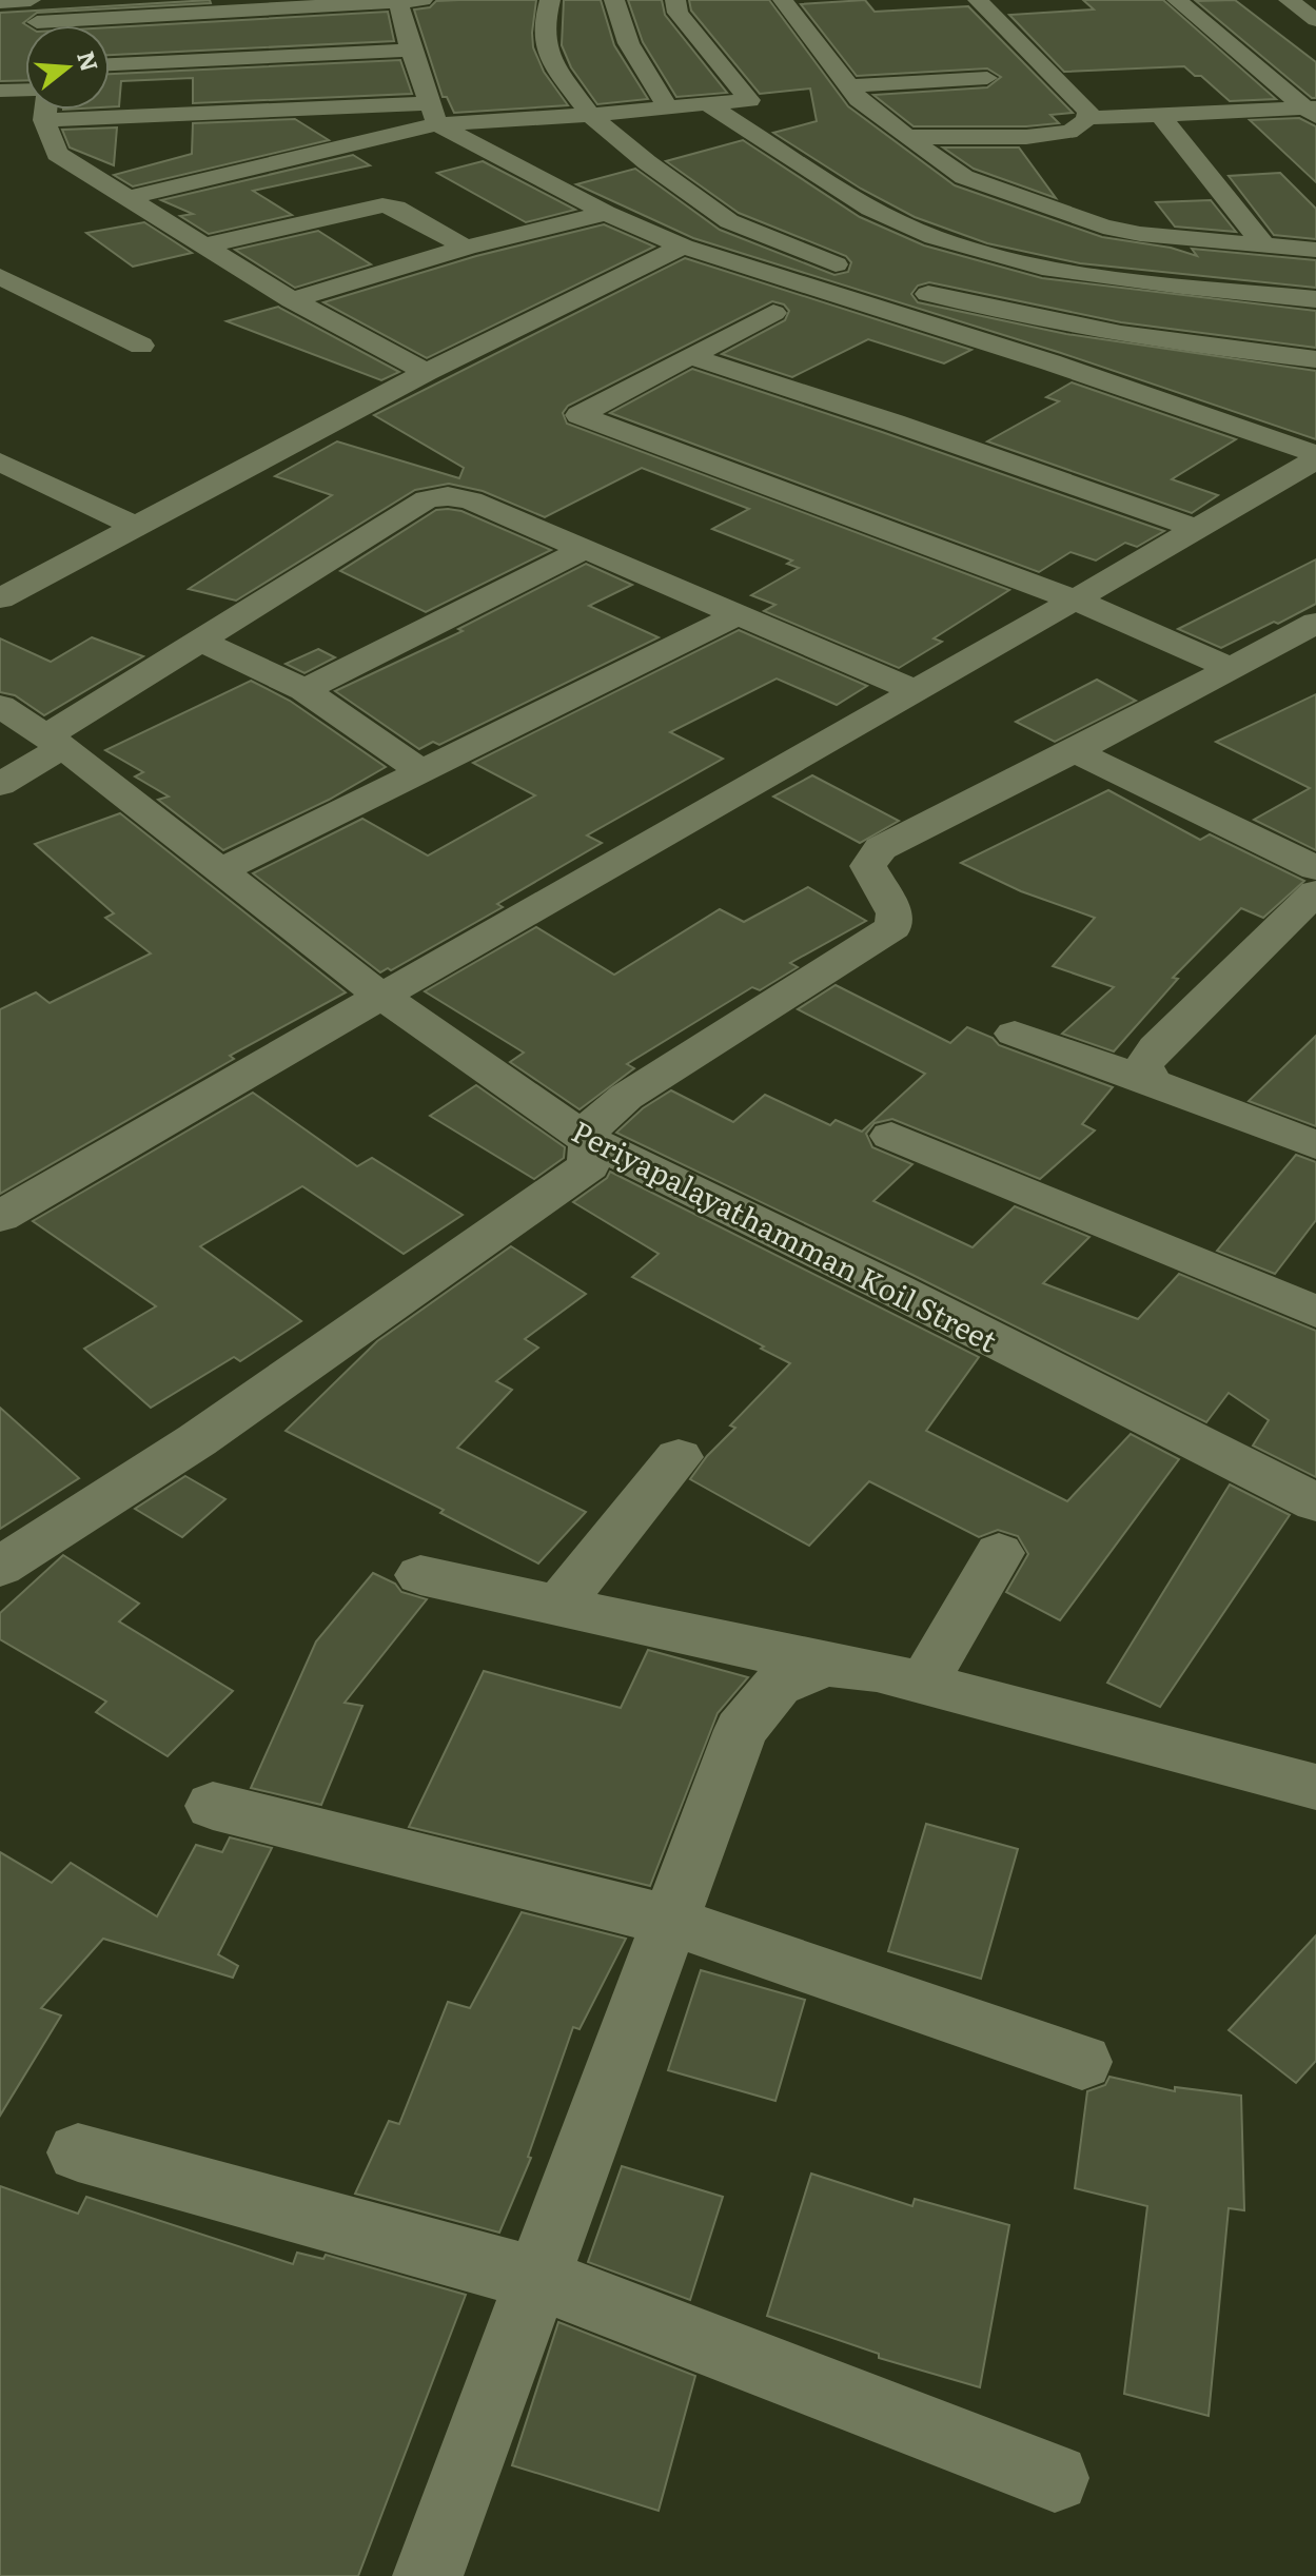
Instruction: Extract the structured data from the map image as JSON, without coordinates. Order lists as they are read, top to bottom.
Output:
{
  "streets": {
    "street": ["Periyapalayathamman Koil Street"]
  },
  "north": "right"
}
